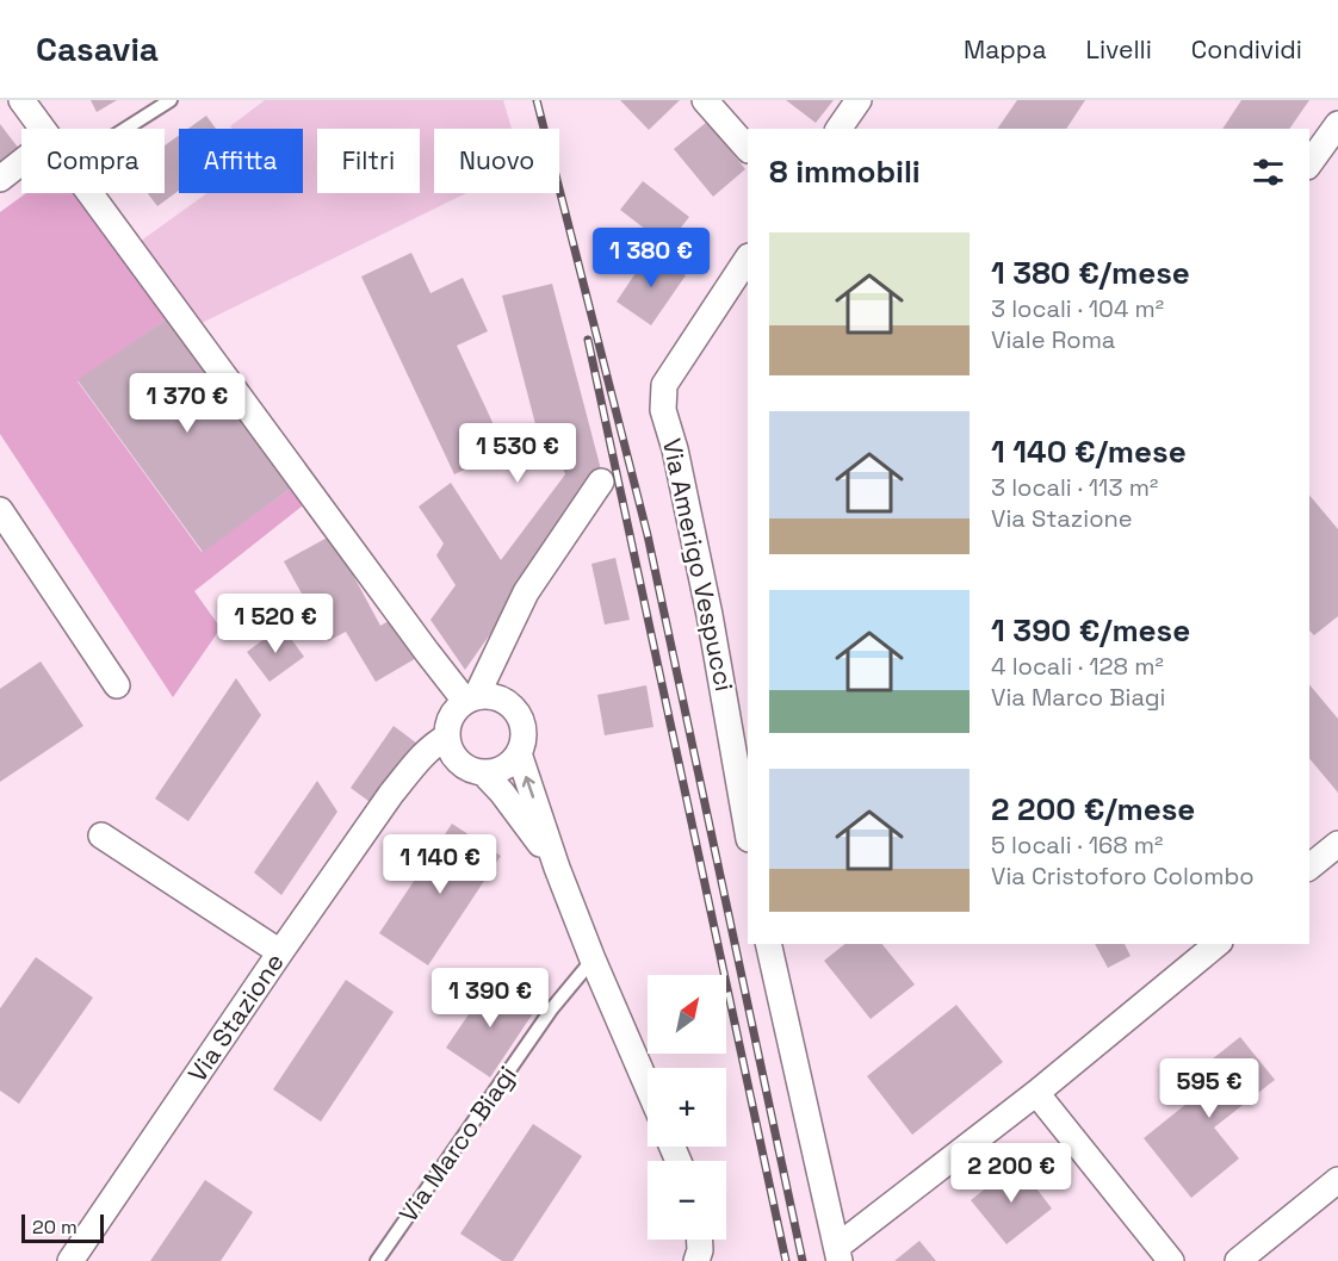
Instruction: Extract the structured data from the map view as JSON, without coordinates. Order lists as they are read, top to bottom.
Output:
{
  "streets": {
    "street": ["Via Amerigo Vespucci", "Via Stazione"],
    "lane": ["Via Marco Biagi"]
  },
  "scale_bar": "20 m",
  "north": "top right",
  "page": {
    "header": "Casavia",
    "nav": ["Mappa", "Livelli", "Condividi"],
    "chip": [
      "Compra",
      "Affitta",
      "Filtri",
      "Nuovo"
    ],
    "heading": "8 immobili",
    "list": [
      {
        "name": "1 380 €/mese",
        "note": "3 locali · 104 m² · Viale Roma"
      },
      {
        "name": "1 140 €/mese",
        "note": "3 locali · 113 m² · Via Stazione"
      },
      {
        "name": "1 390 €/mese",
        "note": "4 locali · 128 m² · Via Marco Biagi"
      },
      {
        "name": "2 200 €/mese",
        "note": "5 locali · 168 m² · Via Cristoforo Colombo"
      }
    ],
    "price": [
      "1 380 €",
      "1 370 €",
      "1 530 €",
      "1 520 €",
      "1 140 €",
      "1 390 €",
      "595 €",
      "2 200 €"
    ],
    "map_buttons": ["+", "−"],
    "scale": "20 m"
  }
}
